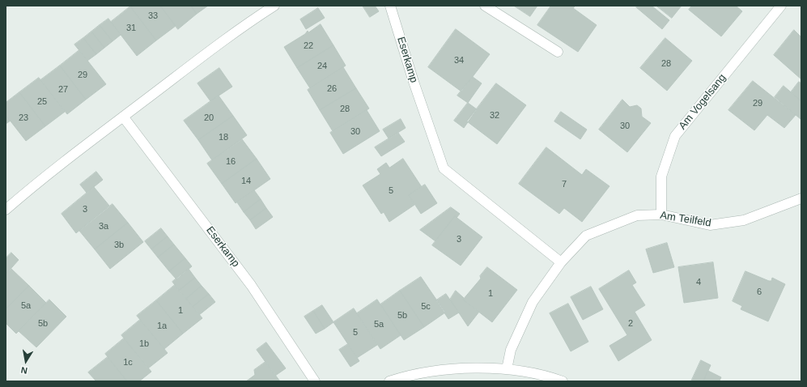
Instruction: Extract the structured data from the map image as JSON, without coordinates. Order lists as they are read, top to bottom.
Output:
{
  "streets": {
    "street": ["Eserkamp", "Am Vogelsang", "Am Teilfeld"]
  },
  "crossings": [
    ["Eserkamp", "Am Teilfeld"],
    ["Am Vogelsang", "Am Teilfeld"]
  ],
  "house_numbers": [
    "33",
    "31",
    "22",
    "34",
    "28",
    "24",
    "29",
    "26",
    "27",
    "25",
    "29",
    "28",
    "32",
    "23",
    "20",
    "30",
    "30",
    "18",
    "16",
    "14",
    "7",
    "5",
    "3",
    "3a",
    "3",
    "3b",
    "4",
    "6",
    "1",
    "5a",
    "5c",
    "1",
    "5b",
    "5b",
    "2",
    "5a",
    "1a",
    "5",
    "1b",
    "1c"
  ],
  "north": "bottom"
}
